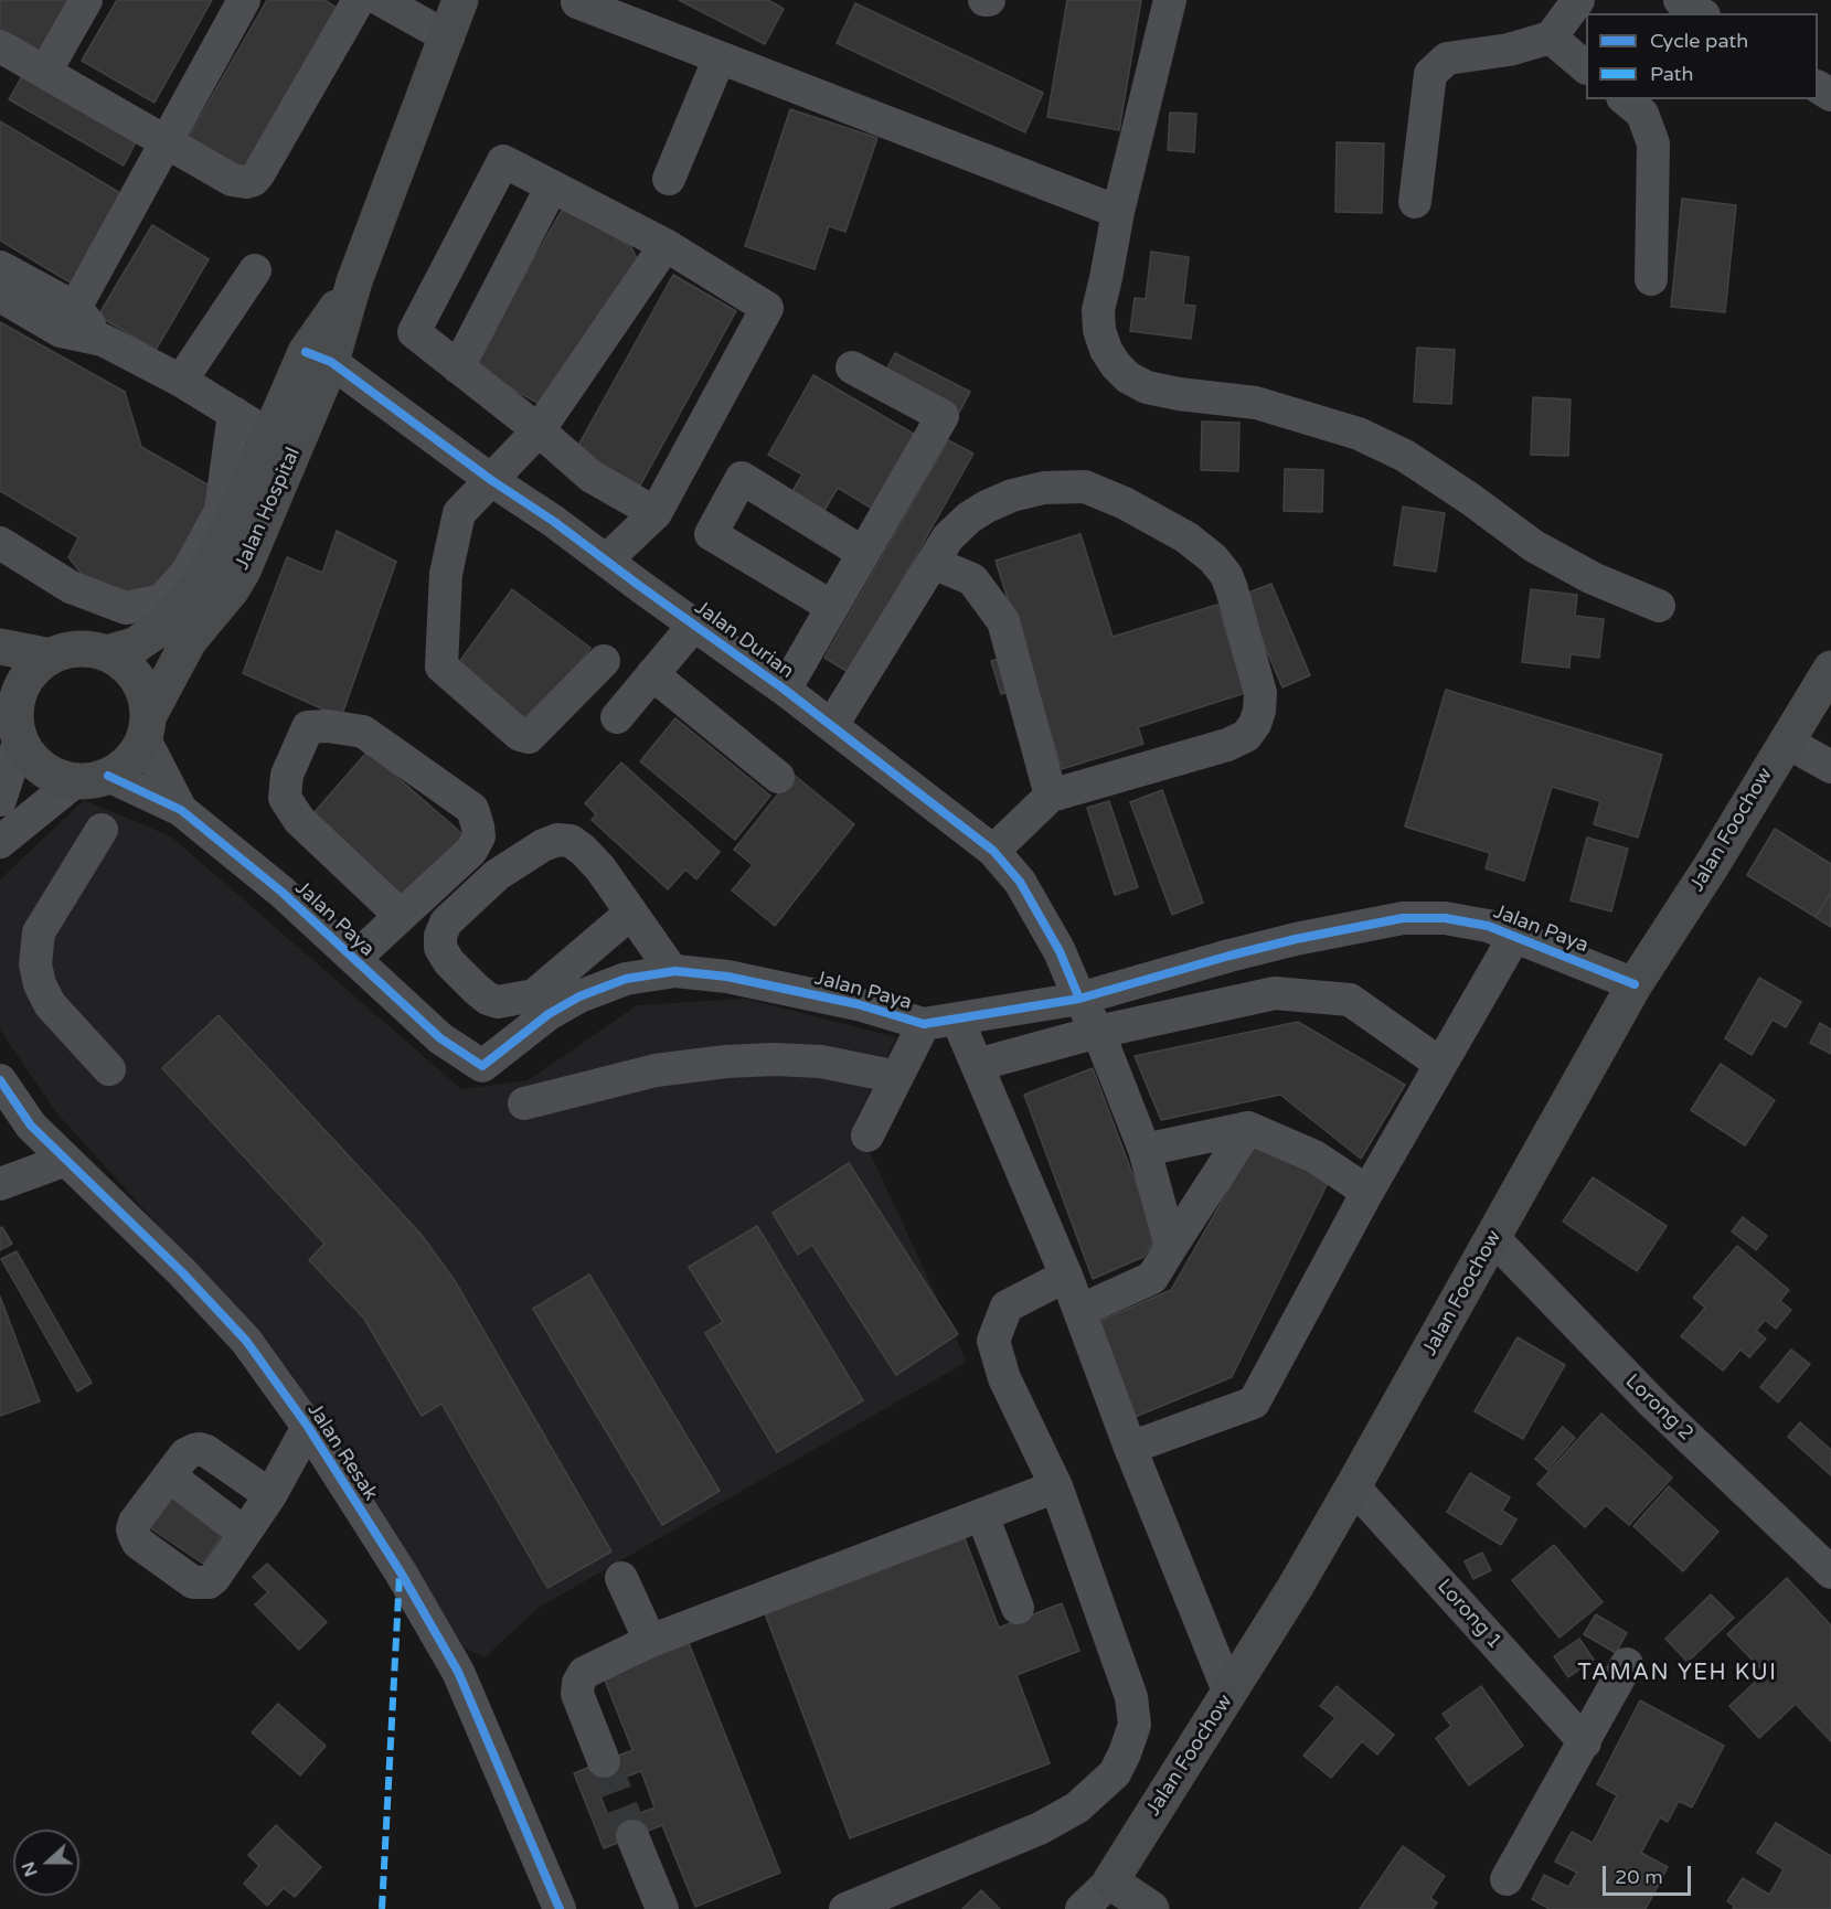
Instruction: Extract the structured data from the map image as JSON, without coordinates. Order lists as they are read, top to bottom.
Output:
{
  "streets": {
    "main road": ["Jalan Hospital", "Jalan Foochow"],
    "street": [
      "Jalan Durian",
      "Jalan Paya",
      "Lorong 2",
      "Jalan Resak",
      "Lorong 1"
    ]
  },
  "crossings": [
    ["Jalan Hospital", "Jalan Durian"],
    ["Jalan Durian", "Jalan Paya"],
    ["Jalan Foochow", "Jalan Paya"],
    ["Jalan Foochow", "Lorong 2"],
    ["Jalan Foochow", "Lorong 1"]
  ],
  "districts": ["TAMAN YEH KUI"],
  "legend": ["Cycle path", "Path"],
  "scale_bar": "20 m",
  "north": "left"
}
